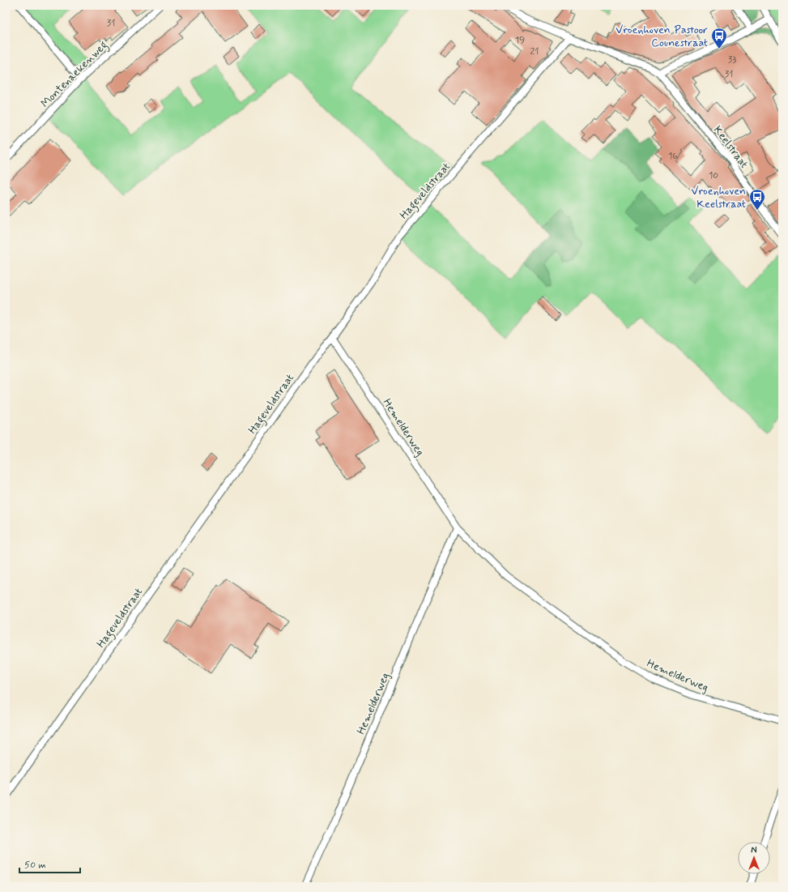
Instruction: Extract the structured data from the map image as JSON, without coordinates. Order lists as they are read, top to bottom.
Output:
{
  "streets": {
    "street": [
      "Montenaekenweg",
      "Keelstraat",
      "Hageveldstraat",
      "Hemelderweg"
    ]
  },
  "crossings": [
    ["Hageveldstraat", "Hemelderweg"]
  ],
  "places": {
    "bus stop": ["Vroenhoven Pastoor Counestraat", "Vroenhoven Keelstraat"]
  },
  "house_numbers": [
    "31",
    "19",
    "21",
    "33",
    "31",
    "16",
    "10"
  ],
  "scale_bar": "50 m",
  "north": "top"
}
